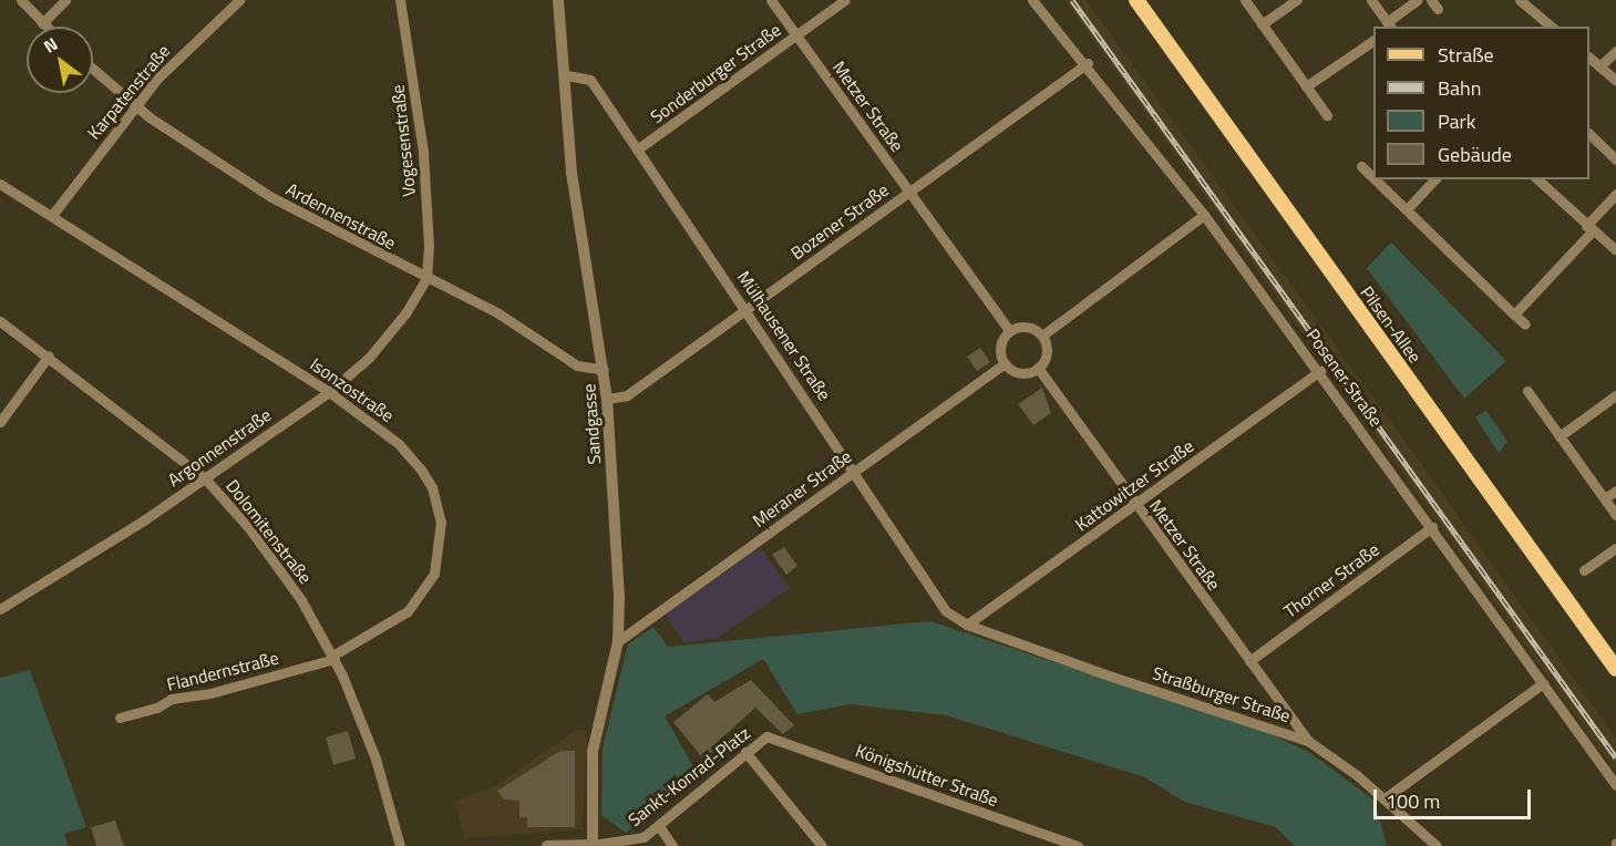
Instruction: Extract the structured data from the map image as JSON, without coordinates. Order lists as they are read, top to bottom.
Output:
{
  "streets": {
    "main road": ["Pilsen-Allee"],
    "street": [
      "Sonderburger Straße",
      "Karpatenstraße",
      "Metzer Straße",
      "Vogesenstraße",
      "Ardennenstraße",
      "Bozener Straße",
      "Mülhausener Straße",
      "Posener Straße",
      "Isonzostraße",
      "Sandgasse",
      "Argonnenstraße",
      "Kattowitzer Straße",
      "Meraner Straße",
      "Dolomitenstraße",
      "Thorner Straße",
      "Flandernstraße",
      "Straßburger Straße",
      "Königshütter Straße",
      "Sankt-Konrad-Platz"
    ]
  },
  "crossings": [
    ["Sonderburger Straße", "Metzer Straße"],
    ["Sonderburger Straße", "Mülhausener Straße"],
    ["Karpatenstraße", "Ardennenstraße"],
    ["Karpatenstraße", "Isonzostraße"],
    ["Metzer Straße", "Bozener Straße"],
    ["Metzer Straße", "Kattowitzer Straße"],
    ["Metzer Straße", "Meraner Straße"],
    ["Metzer Straße", "Thorner Straße"],
    ["Metzer Straße", "Straßburger Straße"],
    ["Vogesenstraße", "Ardennenstraße"],
    ["Vogesenstraße", "Argonnenstraße"],
    ["Ardennenstraße", "Sandgasse"],
    ["Ardennenstraße", "Argonnenstraße"],
    ["Bozener Straße", "Mülhausener Straße"],
    ["Bozener Straße", "Posener Straße"],
    ["Bozener Straße", "Sandgasse"],
    ["Mülhausener Straße", "Sandgasse"],
    ["Mülhausener Straße", "Kattowitzer Straße"],
    ["Mülhausener Straße", "Meraner Straße"],
    ["Mülhausener Straße", "Straßburger Straße"],
    ["Posener Straße", "Kattowitzer Straße"],
    ["Posener Straße", "Thorner Straße"],
    ["Isonzostraße", "Argonnenstraße"],
    ["Isonzostraße", "Dolomitenstraße"],
    ["Isonzostraße", "Flandernstraße"],
    ["Sandgasse", "Meraner Straße"],
    ["Sandgasse", "Sankt-Konrad-Platz"],
    ["Argonnenstraße", "Dolomitenstraße"],
    ["Kattowitzer Straße", "Straßburger Straße"],
    ["Dolomitenstraße", "Flandernstraße"],
    ["Königshütter Straße", "Sankt-Konrad-Platz"]
  ],
  "legend": [
    "Straße",
    "Bahn",
    "Park",
    "Gebäude"
  ],
  "scale_bar": "100 m",
  "north": "top left"
}
